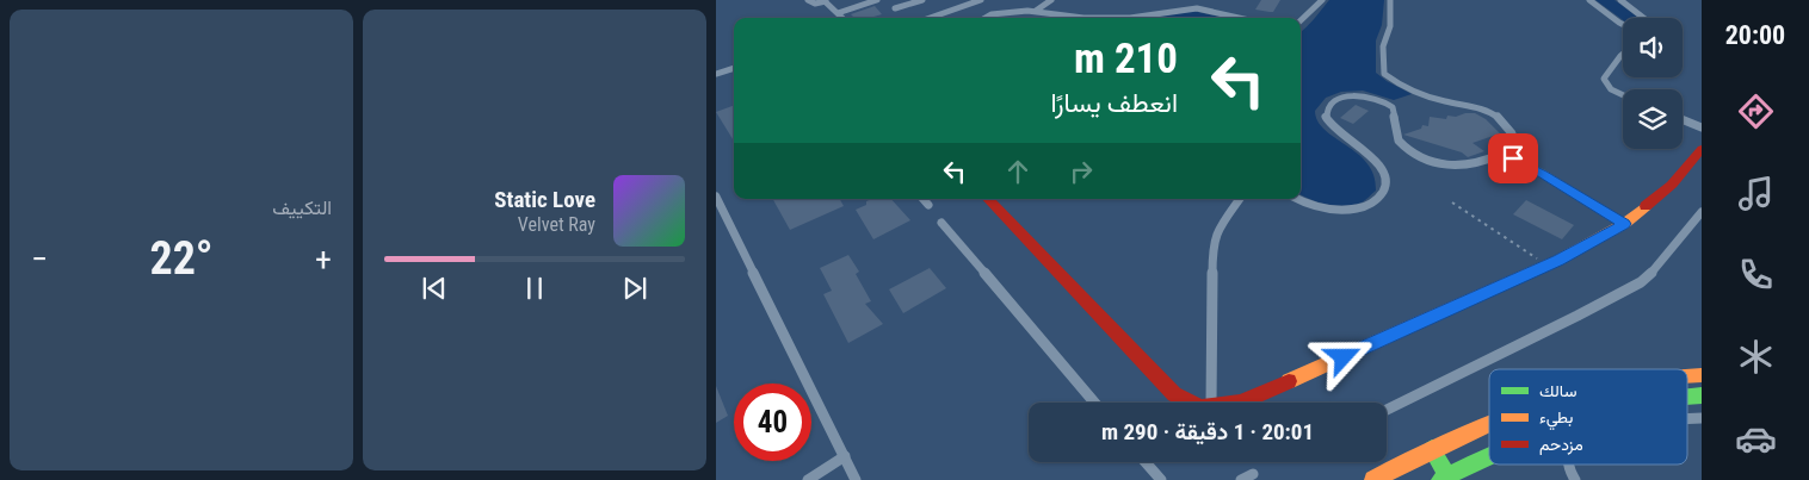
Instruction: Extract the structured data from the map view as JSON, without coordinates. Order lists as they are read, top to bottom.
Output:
{
  "legend": ["سالك", "بطيء", "مزدحم"],
  "page": {
    "tabs": "20:00",
    "tile": "التكييف",
    "turn": ["210 m", "انعطف يسارًا"],
    "song": ["Static Love", "Velvet Ray"],
    "heat": ["−", "22°", "+"],
    "limit": "40",
    "trip": "20:01 · 1 دقيقة · 290 m"
  }
}
